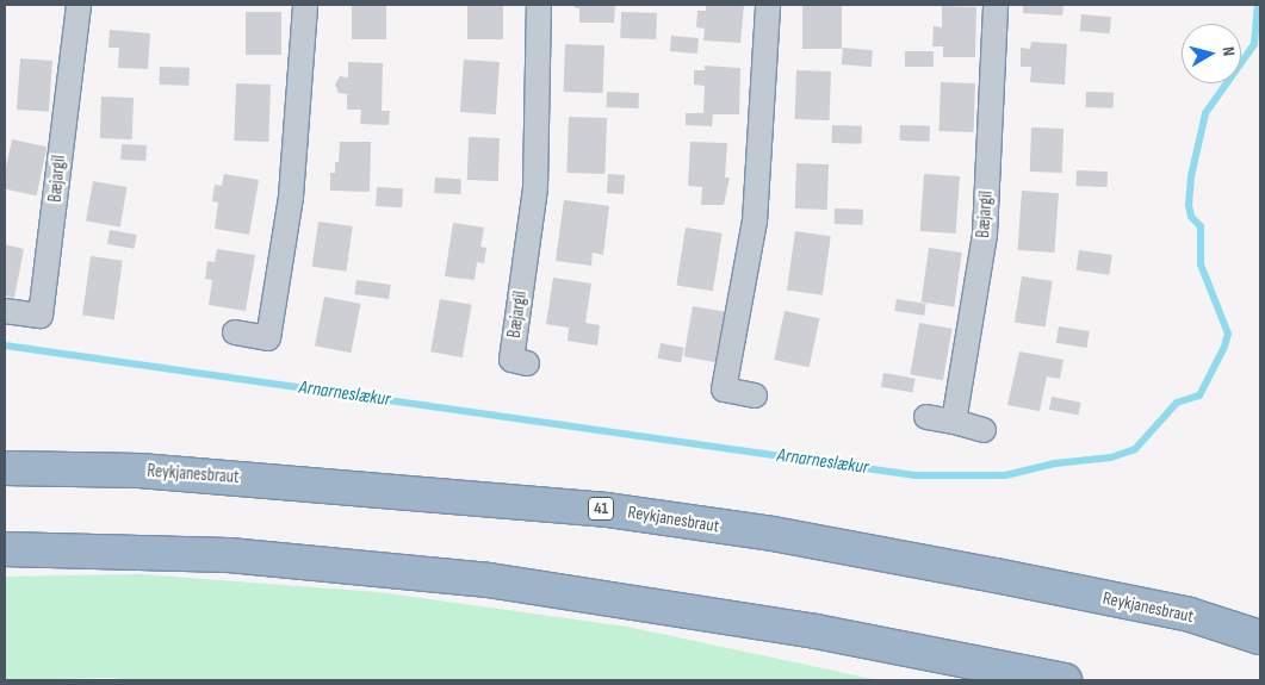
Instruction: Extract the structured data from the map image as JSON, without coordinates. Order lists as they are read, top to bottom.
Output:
{
  "streets": {
    "highway": ["Reykjanesbraut", "41"],
    "street": ["Bæjargil"]
  },
  "water": ["Arnarneslækur"],
  "north": "right"
}
